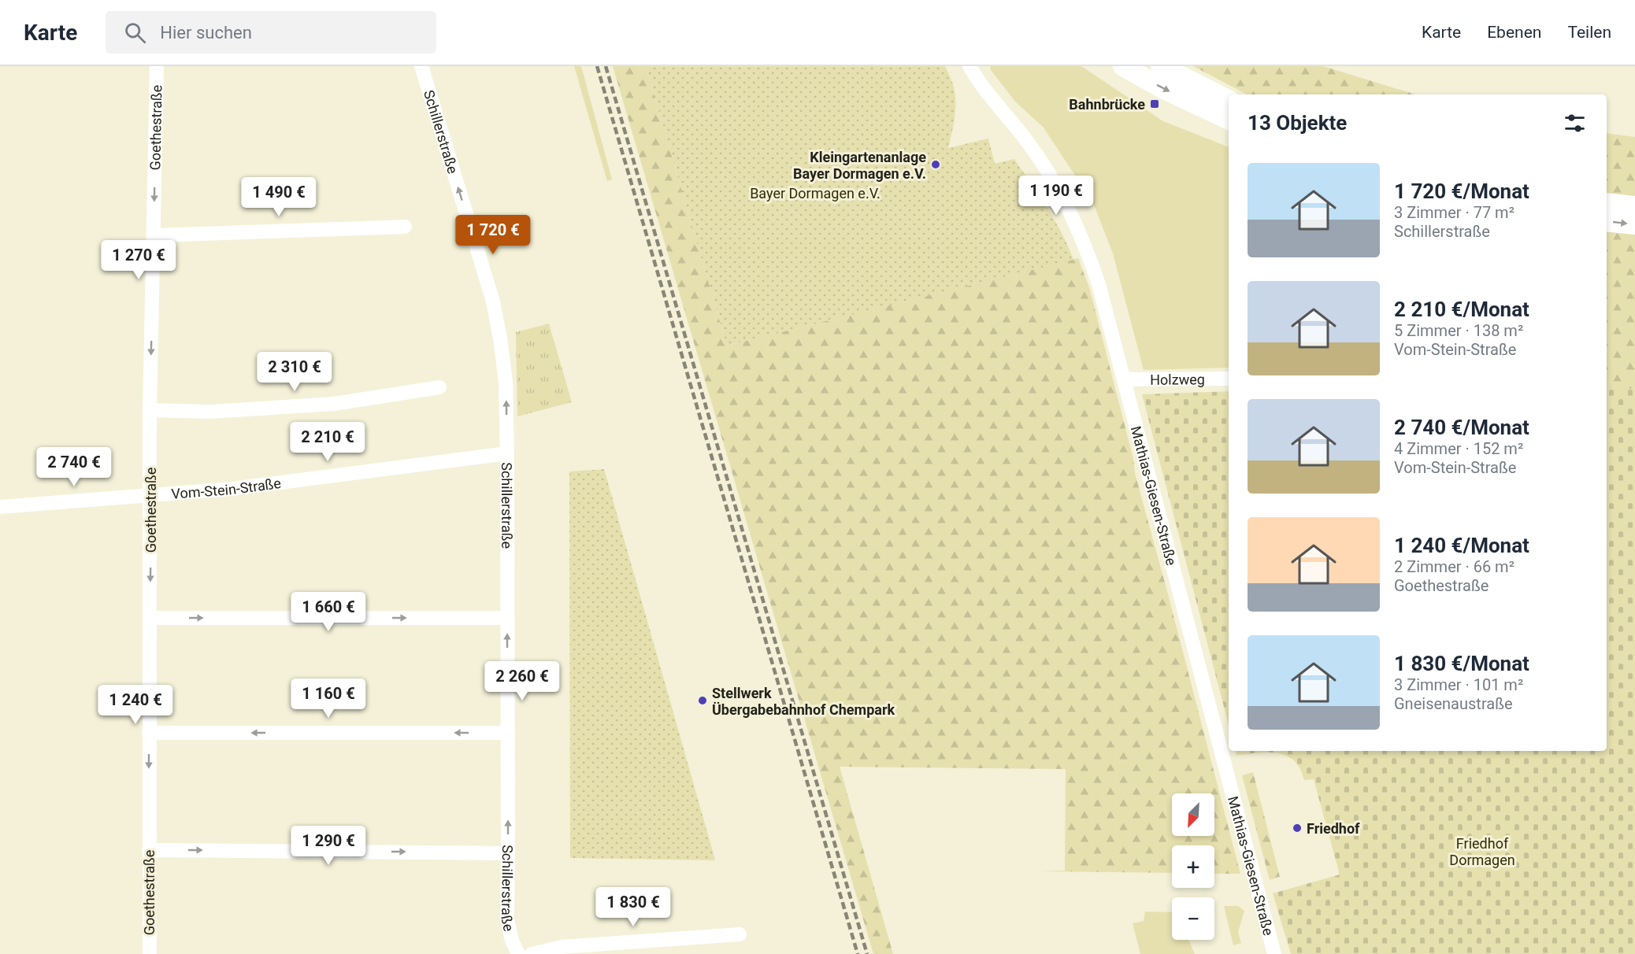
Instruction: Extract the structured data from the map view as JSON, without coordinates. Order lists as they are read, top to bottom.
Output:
{
  "streets": {
    "street": [
      "Goethestraße",
      "Schillerstraße",
      "Holzweg",
      "Vom-Stein-Straße",
      "Mathias-Giesen-Straße"
    ]
  },
  "crossings": [
    ["Goethestraße", "Vom-Stein-Straße"],
    ["Schillerstraße", "Vom-Stein-Straße"],
    ["Holzweg", "Mathias-Giesen-Straße"]
  ],
  "one_way": ["Goethestraße", "Schillerstraße"],
  "parks": ["Bayer Dormagen e.V.", "Friedhof Dormagen"],
  "places": {
    "transit": ["Bahnbrücke"],
    "other": ["Kleingartenanlage Bayer Dormagen e.V.", "Stellwerk Übergabebahnhof Chempark", "Friedhof"]
  },
  "north": "bottom left",
  "page": {
    "header": "Karte",
    "search": "Hier suchen",
    "nav": ["Karte", "Ebenen", "Teilen"],
    "heading": "13 Objekte",
    "list": [
      {
        "name": "1 720 €/Monat",
        "note": "3 Zimmer · 77 m² · Schillerstraße"
      },
      {
        "name": "2 210 €/Monat",
        "note": "5 Zimmer · 138 m² · Vom-Stein-Straße"
      },
      {
        "name": "2 740 €/Monat",
        "note": "4 Zimmer · 152 m² · Vom-Stein-Straße"
      },
      {
        "name": "1 240 €/Monat",
        "note": "2 Zimmer · 66 m² · Goethestraße"
      },
      {
        "name": "1 830 €/Monat",
        "note": "3 Zimmer · 101 m² · Gneisenaustraße"
      }
    ],
    "price": [
      "1 190 €",
      "1 490 €",
      "1 720 €",
      "1 270 €",
      "2 310 €",
      "2 210 €",
      "2 740 €",
      "1 660 €",
      "2 260 €",
      "1 160 €",
      "1 240 €",
      "1 290 €",
      "1 830 €"
    ],
    "map_buttons": ["+", "−"]
  }
}
